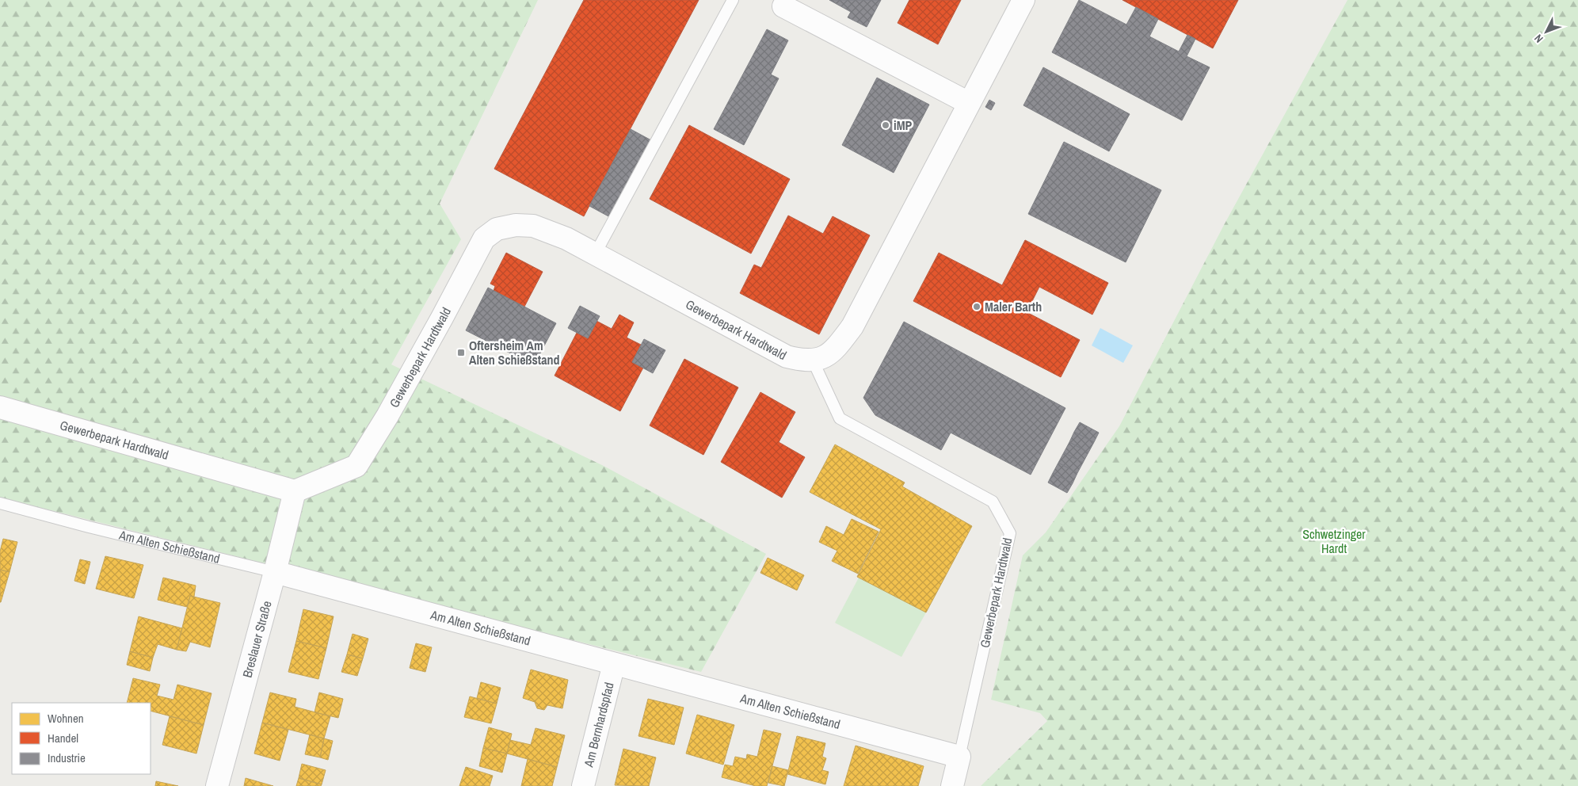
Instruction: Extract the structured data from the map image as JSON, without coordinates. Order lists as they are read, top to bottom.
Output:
{
  "streets": {
    "street": [
      "Gewerbepark Hardtwald",
      "Am Alten Schießstand",
      "Breslauer Straße",
      "Am Bernhardspfad"
    ]
  },
  "crossings": [
    ["Gewerbepark Hardtwald", "Am Alten Schießstand"],
    ["Gewerbepark Hardtwald", "Breslauer Straße"],
    ["Am Alten Schießstand", "Breslauer Straße"],
    ["Am Alten Schießstand", "Am Bernhardspfad"]
  ],
  "parks": ["Schwetzinger Hardt"],
  "places": {
    "other": ["iMP", "Maler Barth"],
    "transit": ["Oftersheim Am Alten Schießstand"]
  },
  "legend": ["Wohnen", "Handel", "Industrie"],
  "north": "bottom left"
}
